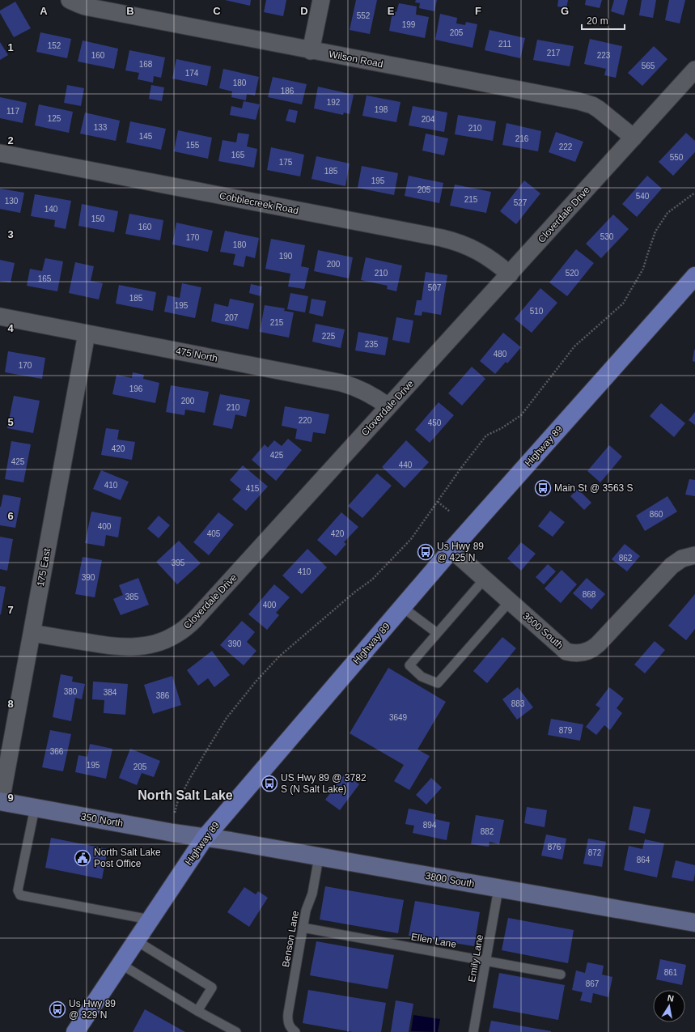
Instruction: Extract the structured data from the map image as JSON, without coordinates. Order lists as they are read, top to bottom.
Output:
{
  "streets": {
    "main road": ["Highway 89"],
    "street": [
      "Wilson Road",
      "Cobblecreek Road",
      "Cloverdale Drive",
      "475 North",
      "175 East",
      "3600 South",
      "350 North",
      "3800 South"
    ],
    "lane": ["Benson Lane", "Ellen Lane", "Emily Lane"]
  },
  "crossings": [
    ["Wilson Road", "Cloverdale Drive"],
    ["Cobblecreek Road", "Cloverdale Drive"],
    ["Cloverdale Drive", "475 North"],
    ["Cloverdale Drive", "175 East"],
    ["475 North", "175 East"],
    ["Highway 89", "3600 South"],
    ["Highway 89", "350 North"],
    ["Highway 89", "3800 South"],
    ["175 East", "350 North"],
    ["350 North", "3800 South"],
    ["3800 South", "Benson Lane"],
    ["3800 South", "Emily Lane"],
    ["Benson Lane", "Ellen Lane"],
    ["Ellen Lane", "Emily Lane"]
  ],
  "districts": ["North Salt Lake"],
  "places": {
    "bus stop": [
      "Main St @ 3563 S",
      "Us Hwy 89 @ 425 N",
      "US Hwy 89 @ 3782 S (N Salt Lake)",
      "Us Hwy 89 @ 329 N"
    ],
    "public building": ["North Salt Lake Post Office"]
  },
  "house_numbers": [
    "552",
    "199",
    "205",
    "211",
    "152",
    "217",
    "160",
    "223",
    "168",
    "565",
    "174",
    "180",
    "186",
    "192",
    "198",
    "117",
    "125",
    "204",
    "133",
    "210",
    "145",
    "216",
    "155",
    "222",
    "165",
    "550",
    "175",
    "185",
    "195",
    "205",
    "540",
    "215",
    "130",
    "527",
    "140",
    "150",
    "160",
    "530",
    "170",
    "180",
    "190",
    "200",
    "210",
    "520",
    "165",
    "507",
    "185",
    "195",
    "510",
    "207",
    "215",
    "225",
    "235",
    "480",
    "170",
    "196",
    "200",
    "210",
    "220",
    "450",
    "420",
    "425",
    "425",
    "440",
    "410",
    "415",
    "860",
    "400",
    "405",
    "420",
    "862",
    "395",
    "410",
    "390",
    "868",
    "385",
    "400",
    "390",
    "380",
    "384",
    "386",
    "883",
    "3649",
    "879",
    "366",
    "195",
    "205",
    "894",
    "882",
    "876",
    "872",
    "864",
    "861",
    "867"
  ],
  "scale_bar": "20 m",
  "north": "top",
  "grid": {
    "columns": [
      "A",
      "B",
      "C",
      "D",
      "E",
      "F",
      "G"
    ],
    "rows": [
      "1",
      "2",
      "3",
      "4",
      "5",
      "6",
      "7",
      "8",
      "9"
    ]
  }
}
